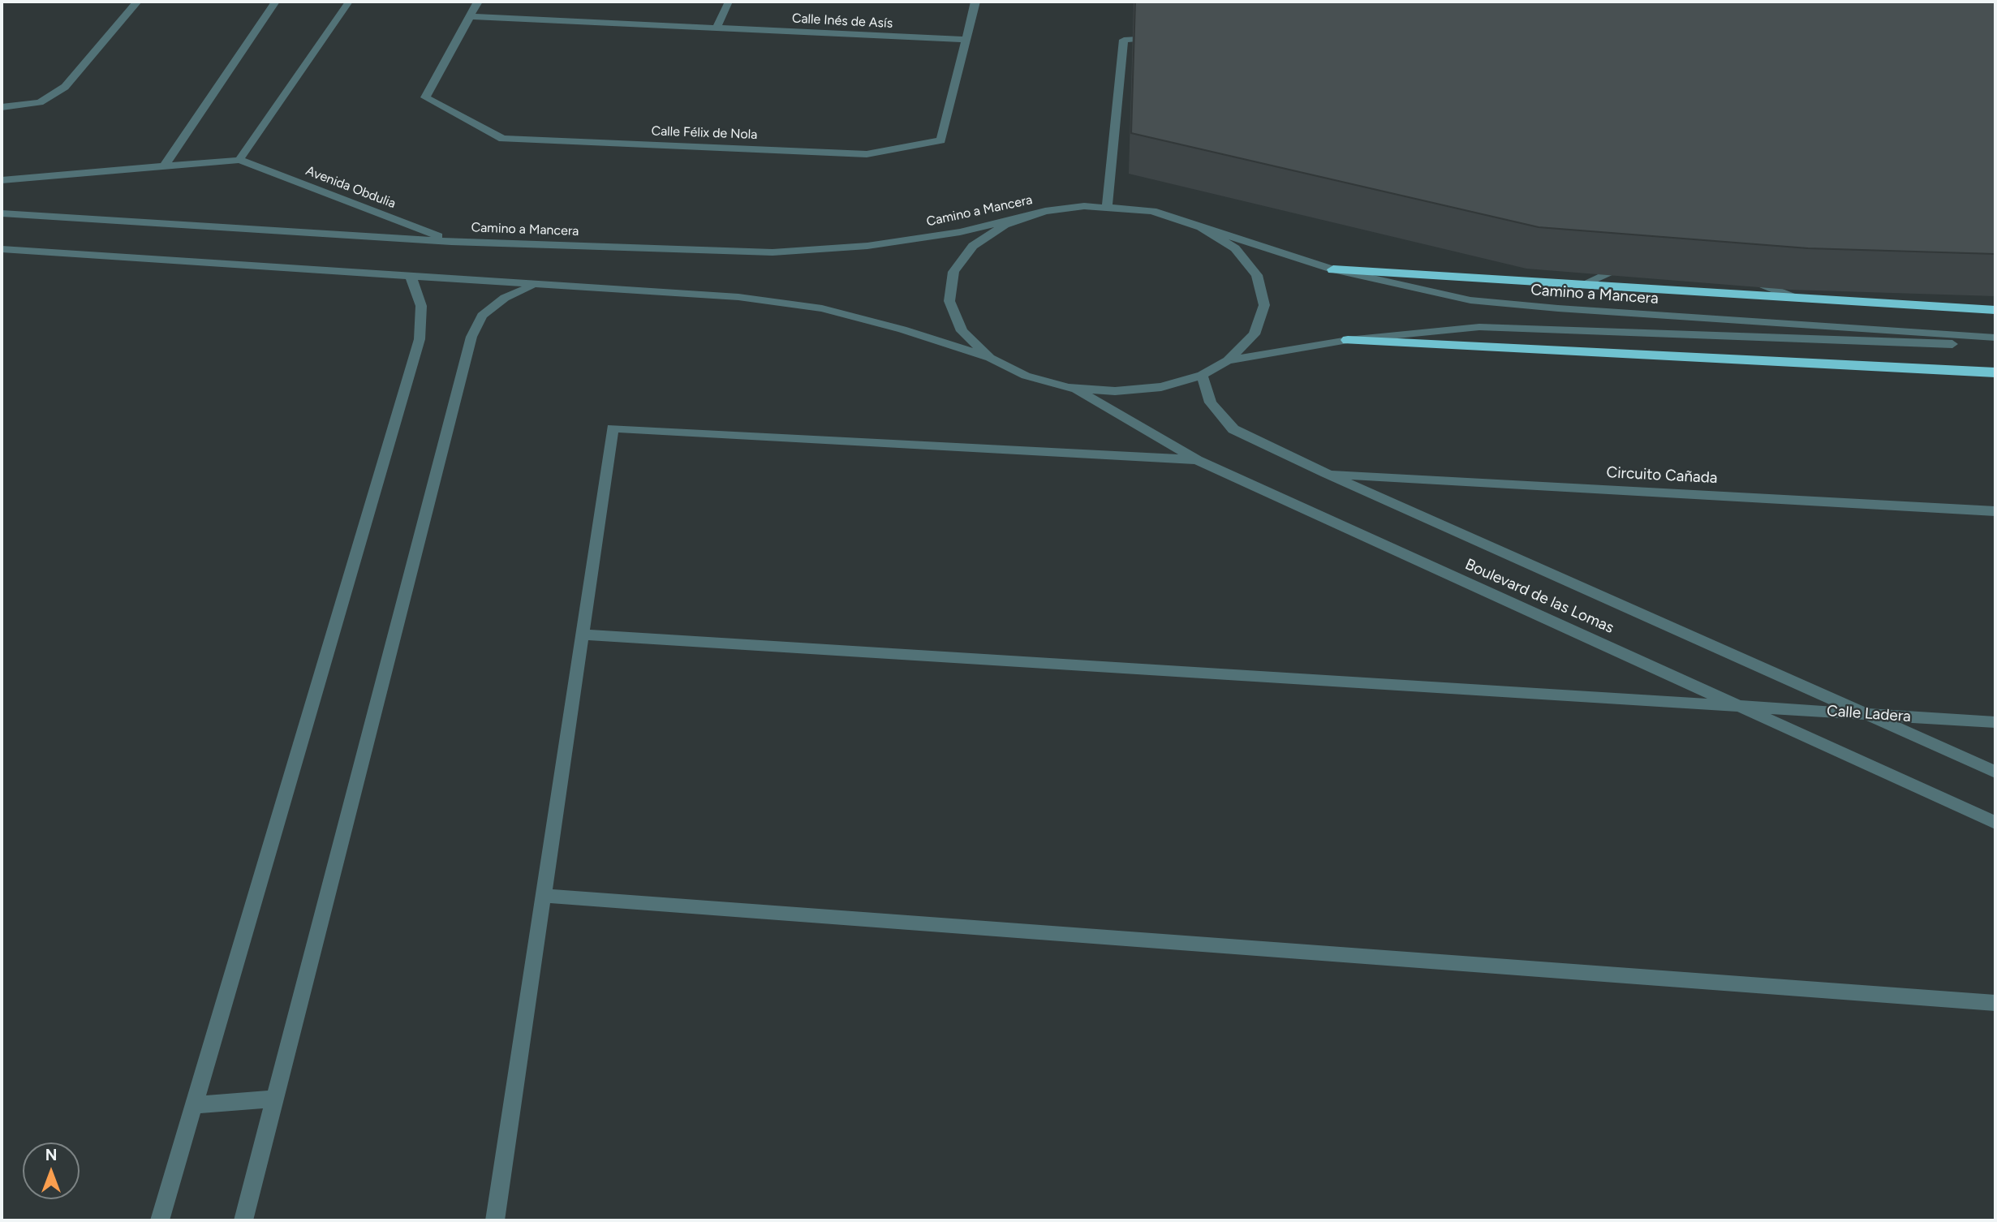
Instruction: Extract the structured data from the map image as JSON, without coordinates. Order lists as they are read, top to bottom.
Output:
{
  "streets": {
    "street": [
      "Calle Inés de Asís",
      "Calle Félix de Nola",
      "Avenida Obdulia",
      "Camino a Mancera",
      "Circuito Cañada",
      "Boulevard de las Lomas",
      "Calle Ladera"
    ]
  },
  "crossings": [
    ["Calle Inés de Asís", "Calle Félix de Nola"],
    ["Avenida Obdulia", "Camino a Mancera"],
    ["Circuito Cañada", "Boulevard de las Lomas"],
    ["Boulevard de las Lomas", "Calle Ladera"]
  ],
  "north": "top"
}
